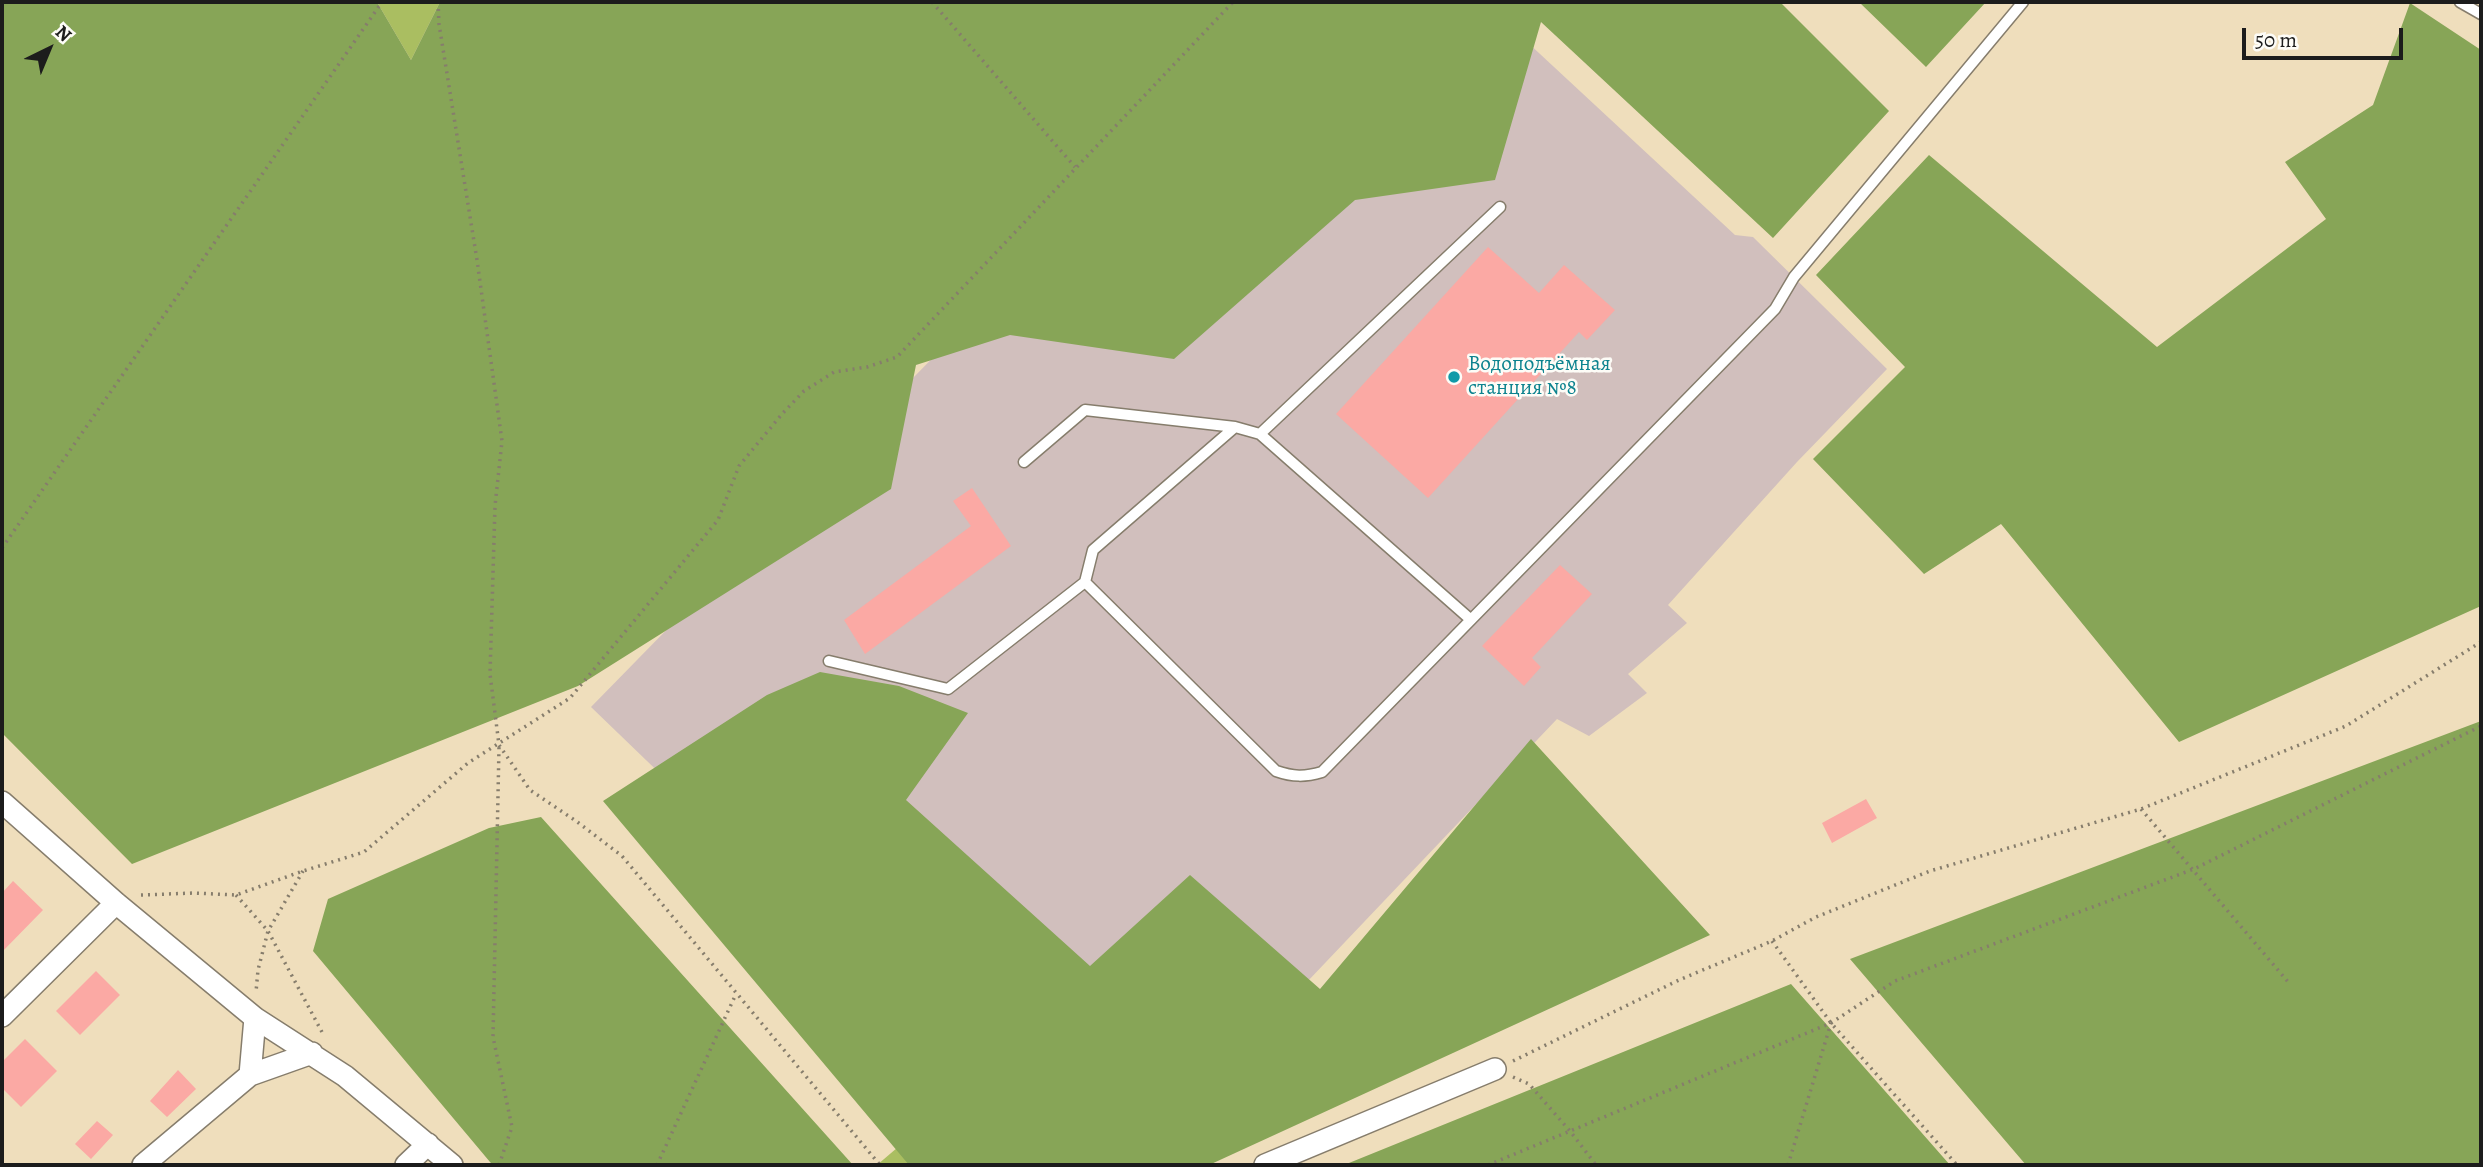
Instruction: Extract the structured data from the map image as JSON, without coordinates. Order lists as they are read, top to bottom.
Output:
{
  "places": ["Водоподъёмная станция №8"],
  "scale_bar": "50 m",
  "north": "top right"
}
